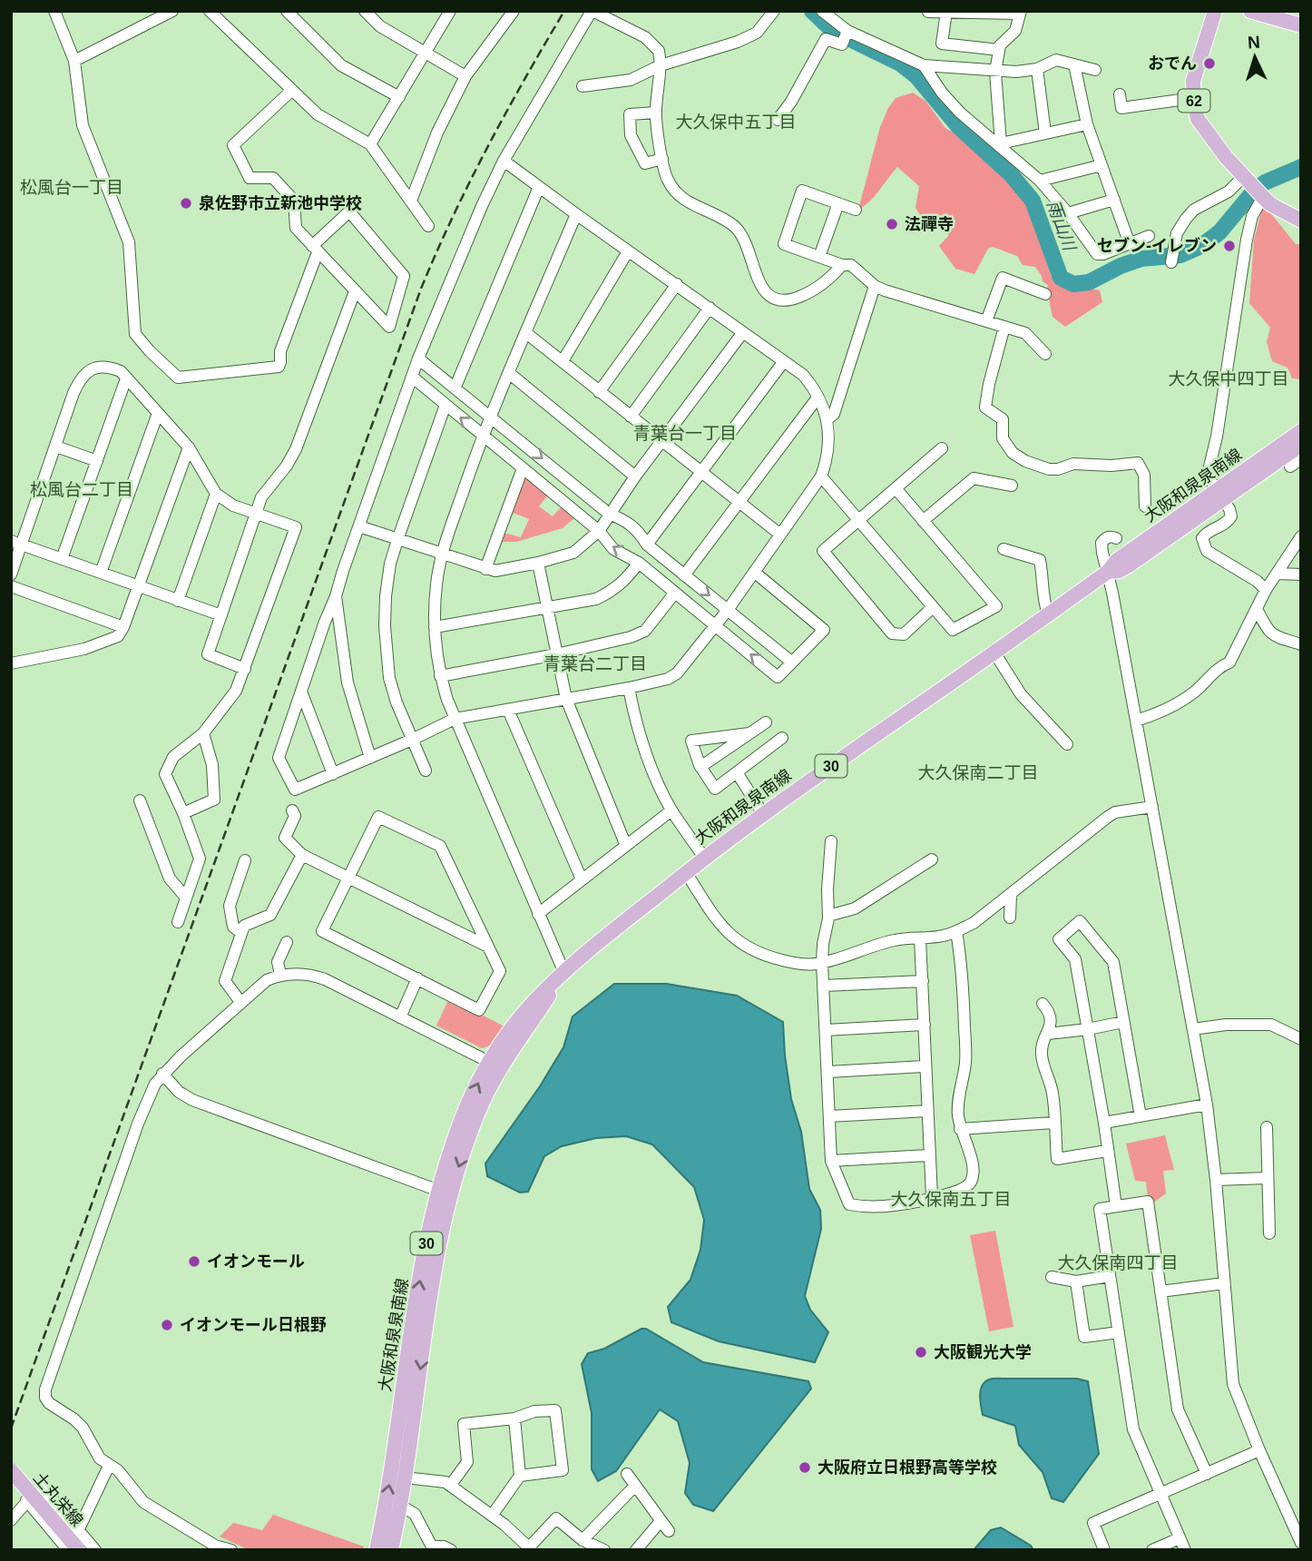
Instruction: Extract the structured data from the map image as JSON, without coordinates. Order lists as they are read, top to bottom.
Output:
{
  "streets": {
    "main road": [
      "62",
      "大阪和泉泉南線",
      "30",
      "土丸栄線"
    ]
  },
  "districts": [
    "大久保中五丁目",
    "松風台一丁目",
    "大久保中四丁目",
    "青葉台一丁目",
    "松風台二丁目",
    "青葉台二丁目",
    "大久保南二丁目",
    "大久保南五丁目",
    "大久保南四丁目"
  ],
  "water": ["雨山川"],
  "places": [
    "おでん",
    "泉佐野市立新池中学校",
    "法禪寺",
    "セブン-イレブン",
    "イオンモール",
    "イオンモール日根野",
    "大阪観光大学",
    "大阪府立日根野高等学校"
  ],
  "north": "top"
}
